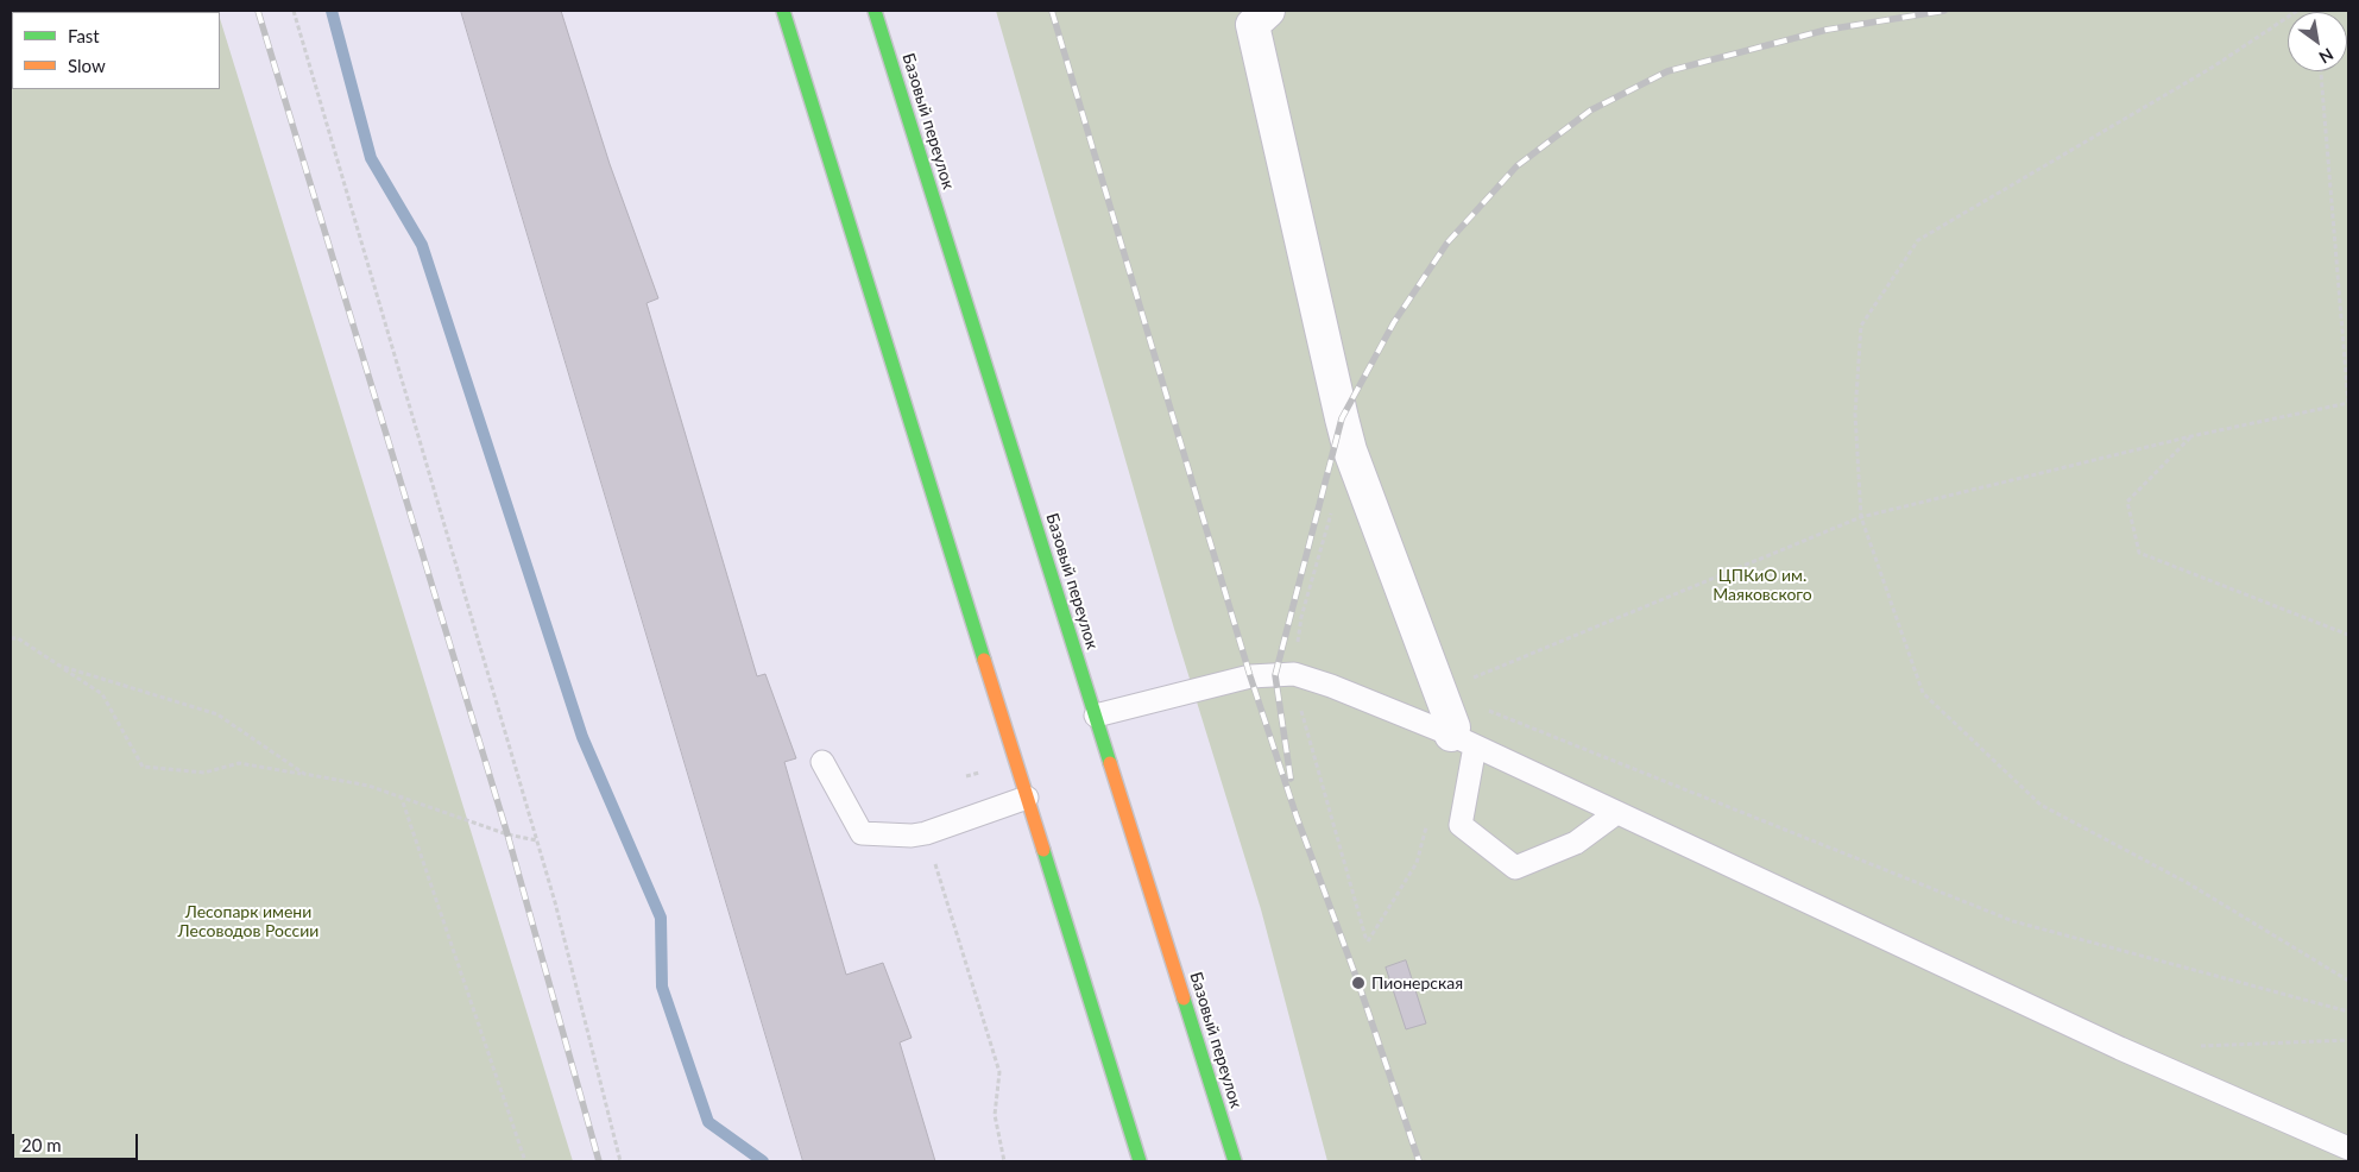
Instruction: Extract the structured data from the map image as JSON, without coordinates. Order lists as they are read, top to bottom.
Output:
{
  "streets": {
    "main road": ["Базовый переулок"]
  },
  "parks": ["ЦПКиО им. Маяковского", "Лесопарк имени Лесоводов России"],
  "places": ["Пионерская"],
  "legend": ["Fast", "Slow"],
  "scale_bar": "20 m",
  "north": "bottom right"
}
